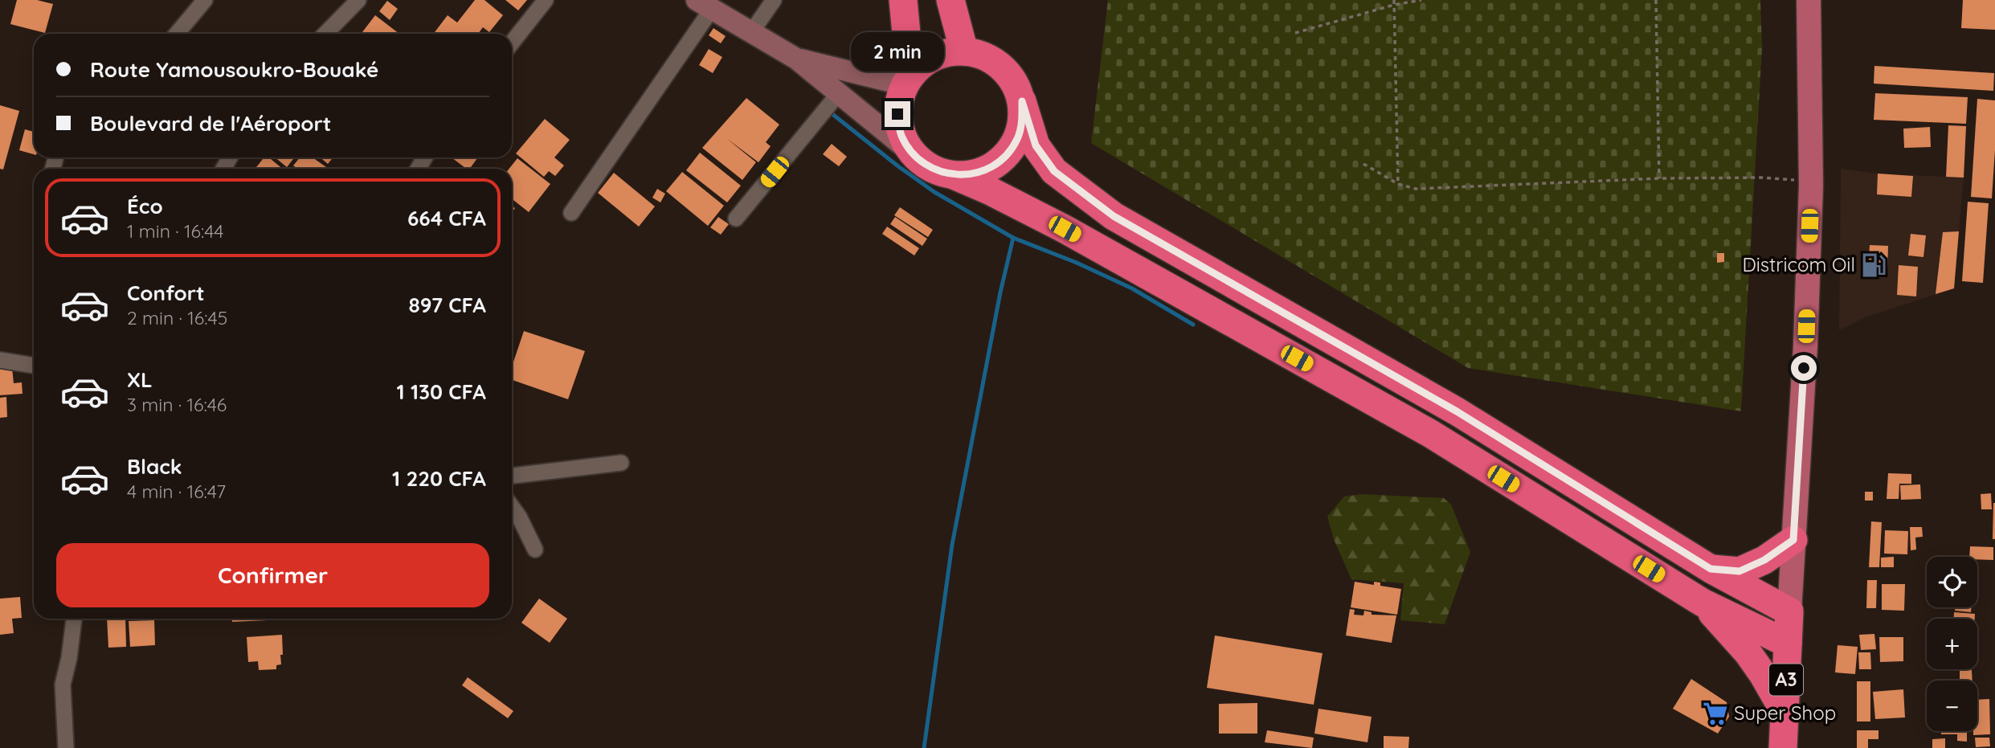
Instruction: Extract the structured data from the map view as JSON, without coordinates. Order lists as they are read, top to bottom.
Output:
{
  "streets": {
    "highway": ["A3"]
  },
  "places": {
    "fuel station": ["Districom Oil"],
    "supermarket": ["Super Shop"]
  },
  "page": {
    "bubble": "2 min",
    "banner": ["Route Yamousoukro-Bouaké", "Boulevard de l'Aéroport"],
    "list": [
      {
        "name": "Éco",
        "note": "1 min · 16:44",
        "value": "664 CFA"
      },
      {
        "name": "Confort",
        "note": "2 min · 16:45",
        "value": "897 CFA"
      },
      {
        "name": "XL",
        "note": "3 min · 16:46",
        "value": "1 130 CFA"
      },
      {
        "name": "Black",
        "note": "4 min · 16:47",
        "value": "1 220 CFA"
      }
    ],
    "buttons": "Confirmer",
    "map_buttons": ["+", "−"]
  }
}
